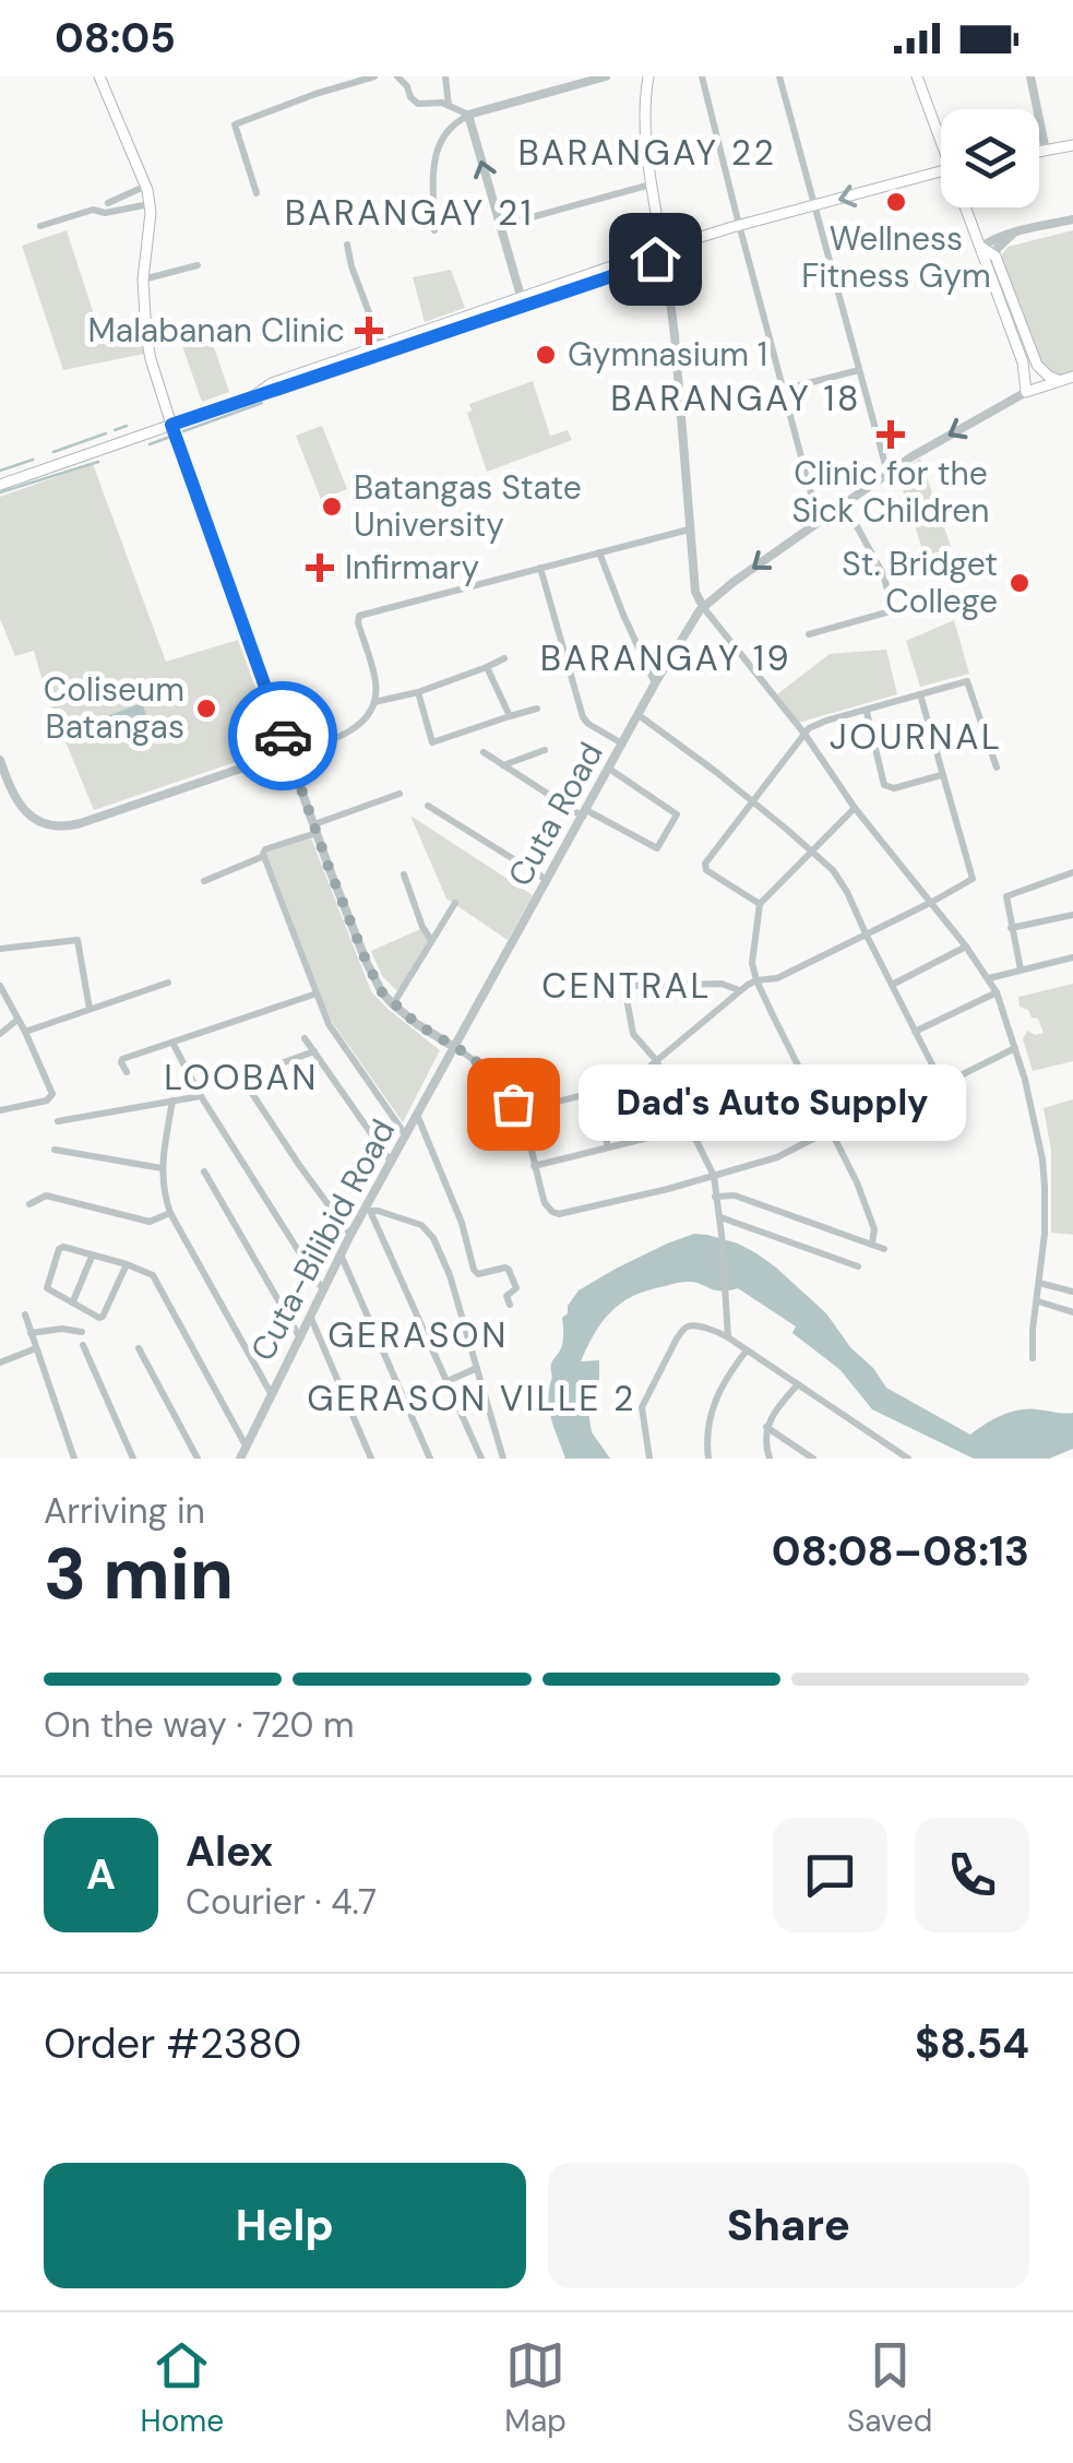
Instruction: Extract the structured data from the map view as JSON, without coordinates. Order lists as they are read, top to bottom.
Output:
{
  "streets": {
    "street": ["Cuta Road", "Cuta-Bilibid Road"]
  },
  "crossings": [
    ["Cuta Road", "Cuta-Bilibid Road"]
  ],
  "districts": [
    "BARANGAY 22",
    "BARANGAY 21",
    "BARANGAY 18",
    "BARANGAY 19",
    "JOURNAL",
    "CENTRAL",
    "LOOBAN",
    "GERASON",
    "GERASON VILLE 2"
  ],
  "places": {
    "other": [
      "Wellness Fitness Gym",
      "Gymnasium 1",
      "Batangas State University",
      "St. Bridget College",
      "Coliseum Batangas",
      "Dad's Auto Supply"
    ],
    "health": ["Malabanan Clinic", "Clinic for the Sick Children", "Infirmary"]
  },
  "page": {
    "status": "08:05",
    "bubble": "Dad's Auto Supply",
    "heading": ["3 min", "Arriving in", "08:08–08:13"],
    "panel": [
      "Alex",
      "Courier · 4.7",
      "Order #2380",
      "$8.54"
    ],
    "bar": "On the way · 720 m",
    "round": "A",
    "buttons": ["Help", "Share"],
    "tabs": ["Home", "Map", "Saved"]
  }
}
